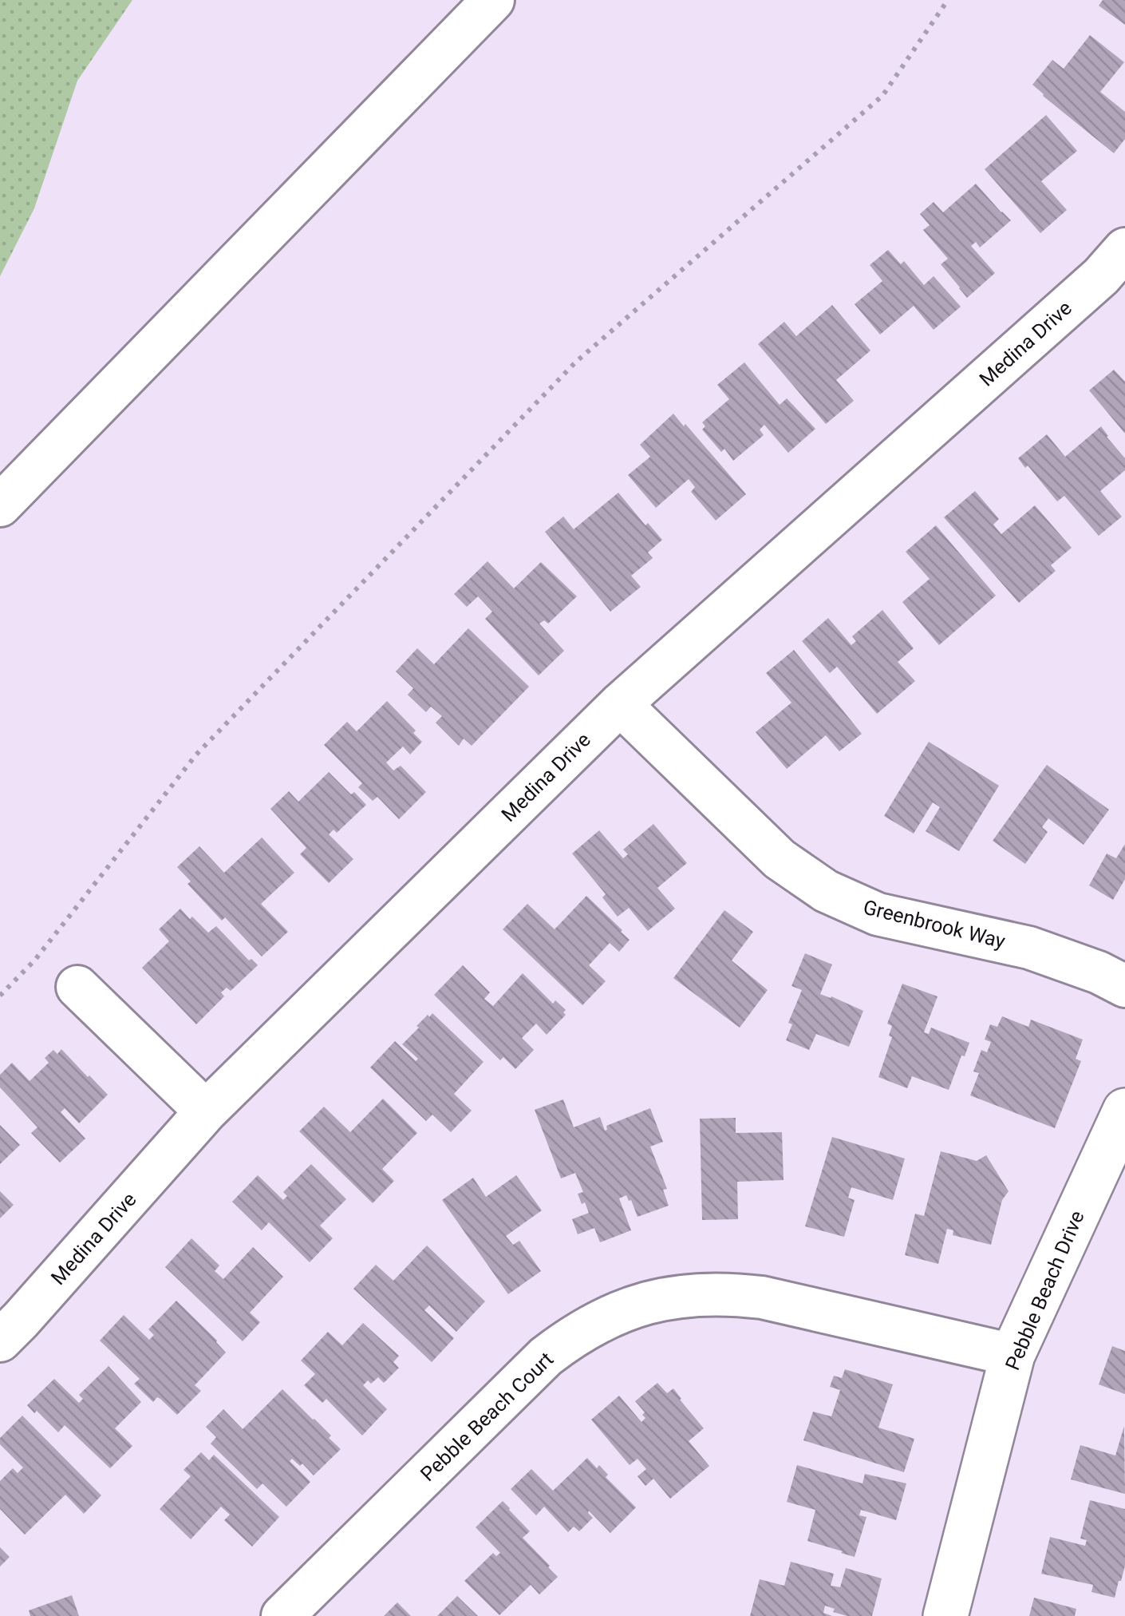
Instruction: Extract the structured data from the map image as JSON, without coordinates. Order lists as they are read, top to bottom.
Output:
{
  "streets": {
    "street": [
      "Medina Drive",
      "Greenbrook Way",
      "Pebble Beach Drive",
      "Pebble Beach Court"
    ]
  },
  "crossings": [
    ["Medina Drive", "Greenbrook Way"],
    ["Pebble Beach Drive", "Pebble Beach Court"]
  ]
}
